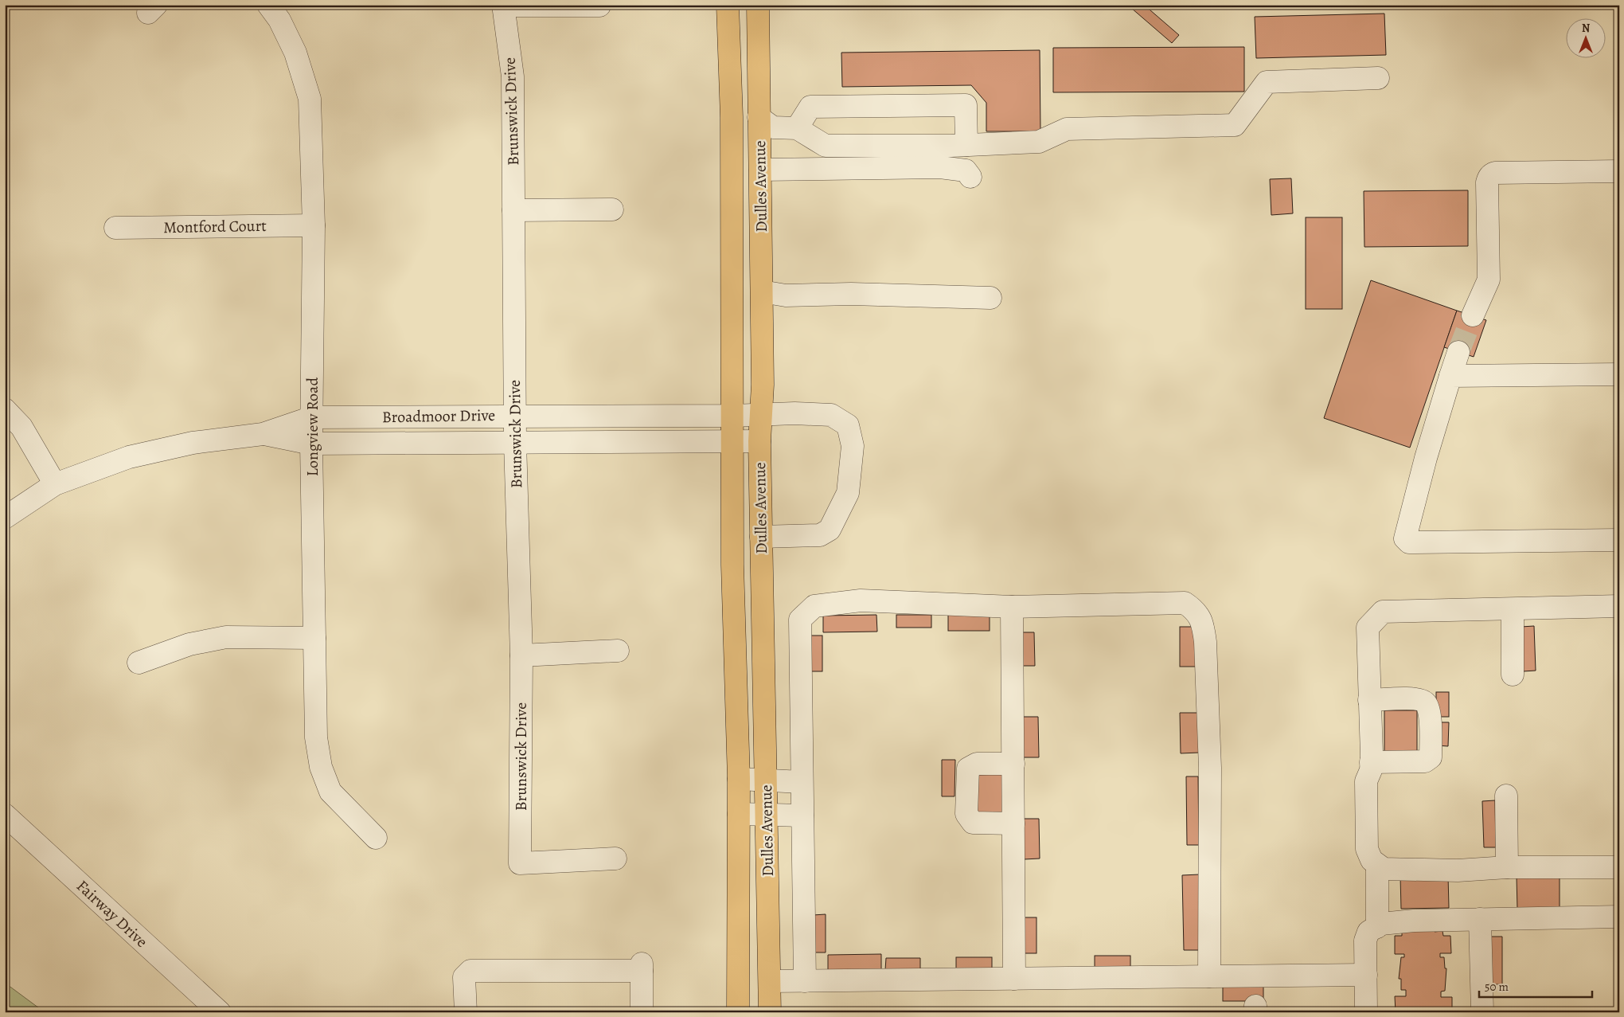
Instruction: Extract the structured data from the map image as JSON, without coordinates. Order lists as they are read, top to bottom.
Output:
{
  "streets": {
    "main road": ["Dulles Avenue"],
    "street": [
      "Brunswick Drive",
      "Montford Court",
      "Broadmoor Drive",
      "Longview Road",
      "Fairway Drive"
    ]
  },
  "crossings": [
    ["Brunswick Drive", "Broadmoor Drive"],
    ["Dulles Avenue", "Broadmoor Drive"],
    ["Montford Court", "Longview Road"],
    ["Broadmoor Drive", "Longview Road"]
  ],
  "scale_bar": "50 m",
  "north": "top"
}
